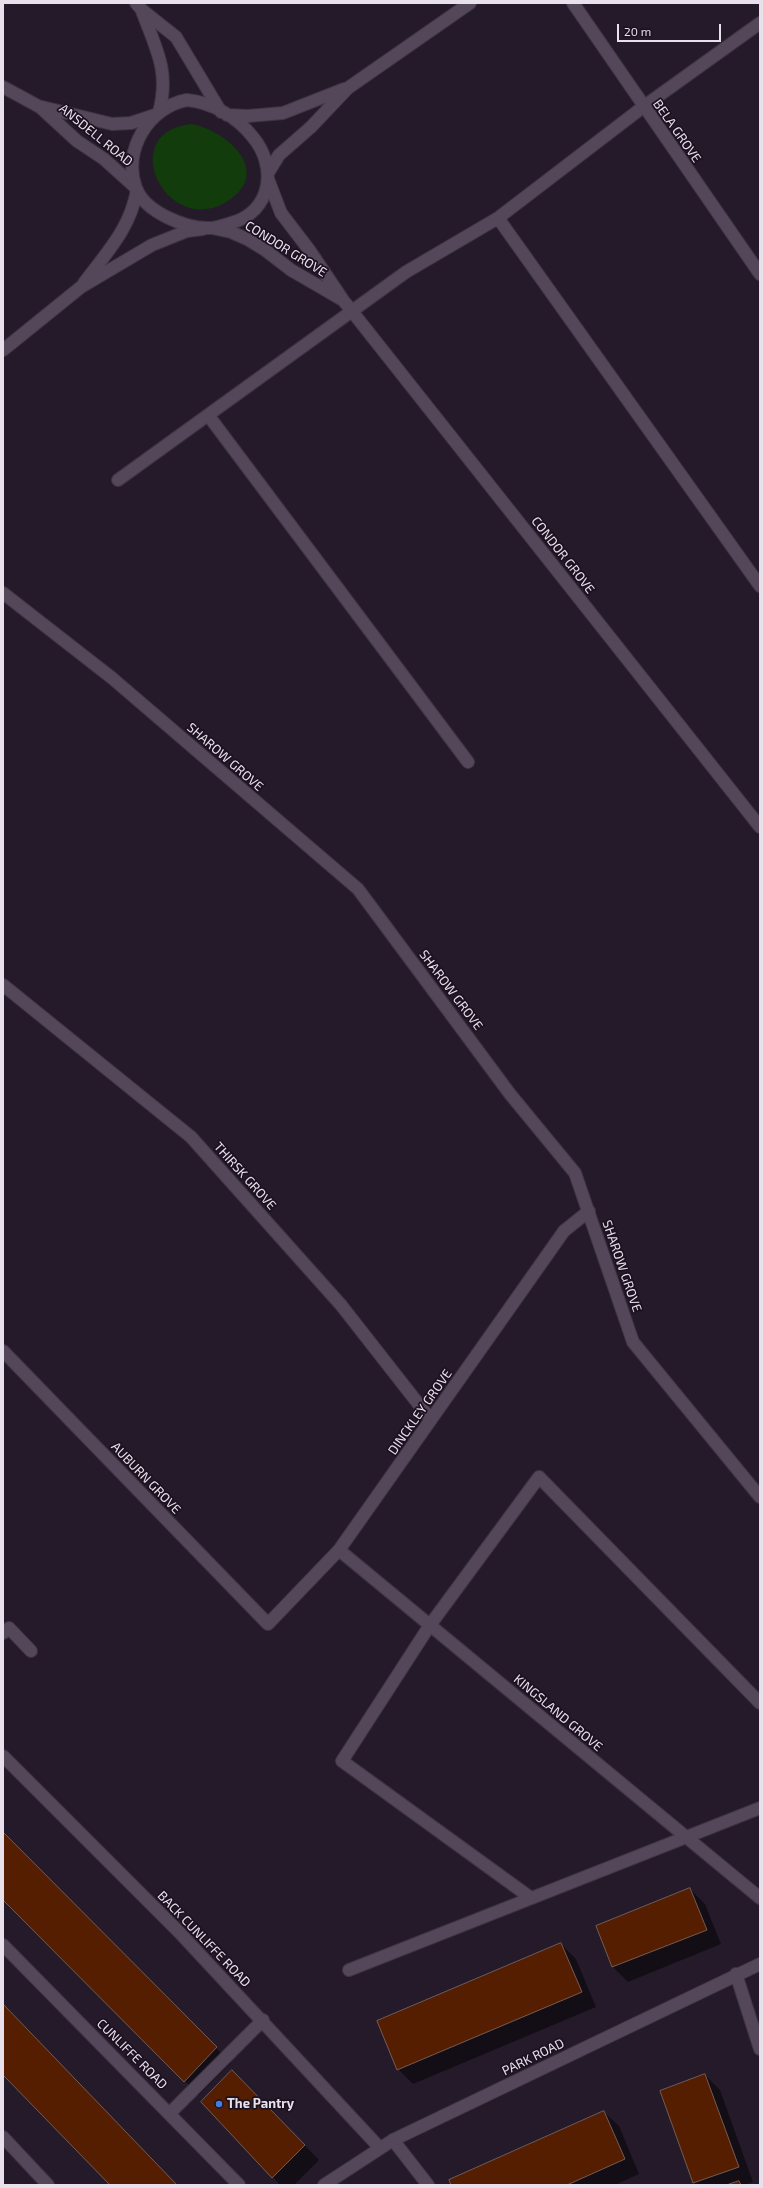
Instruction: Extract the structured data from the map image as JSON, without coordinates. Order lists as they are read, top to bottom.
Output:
{
  "streets": {
    "street": [
      "BELA GROVE",
      "ANSDELL ROAD",
      "CONDOR GROVE",
      "SHAROW GROVE",
      "THIRSK GROVE",
      "DINCKLEY GROVE",
      "AUBURN GROVE",
      "KINGSLAND GROVE",
      "BACK CUNLIFFE ROAD",
      "CUNLIFFE ROAD",
      "PARK ROAD"
    ]
  },
  "crossings": [
    ["ANSDELL ROAD", "CONDOR GROVE"],
    ["SHAROW GROVE", "DINCKLEY GROVE"],
    ["THIRSK GROVE", "DINCKLEY GROVE"],
    ["DINCKLEY GROVE", "AUBURN GROVE"],
    ["DINCKLEY GROVE", "KINGSLAND GROVE"],
    ["BACK CUNLIFFE ROAD", "PARK ROAD"]
  ],
  "places": ["The Pantry"],
  "scale_bar": "20 m"
}
